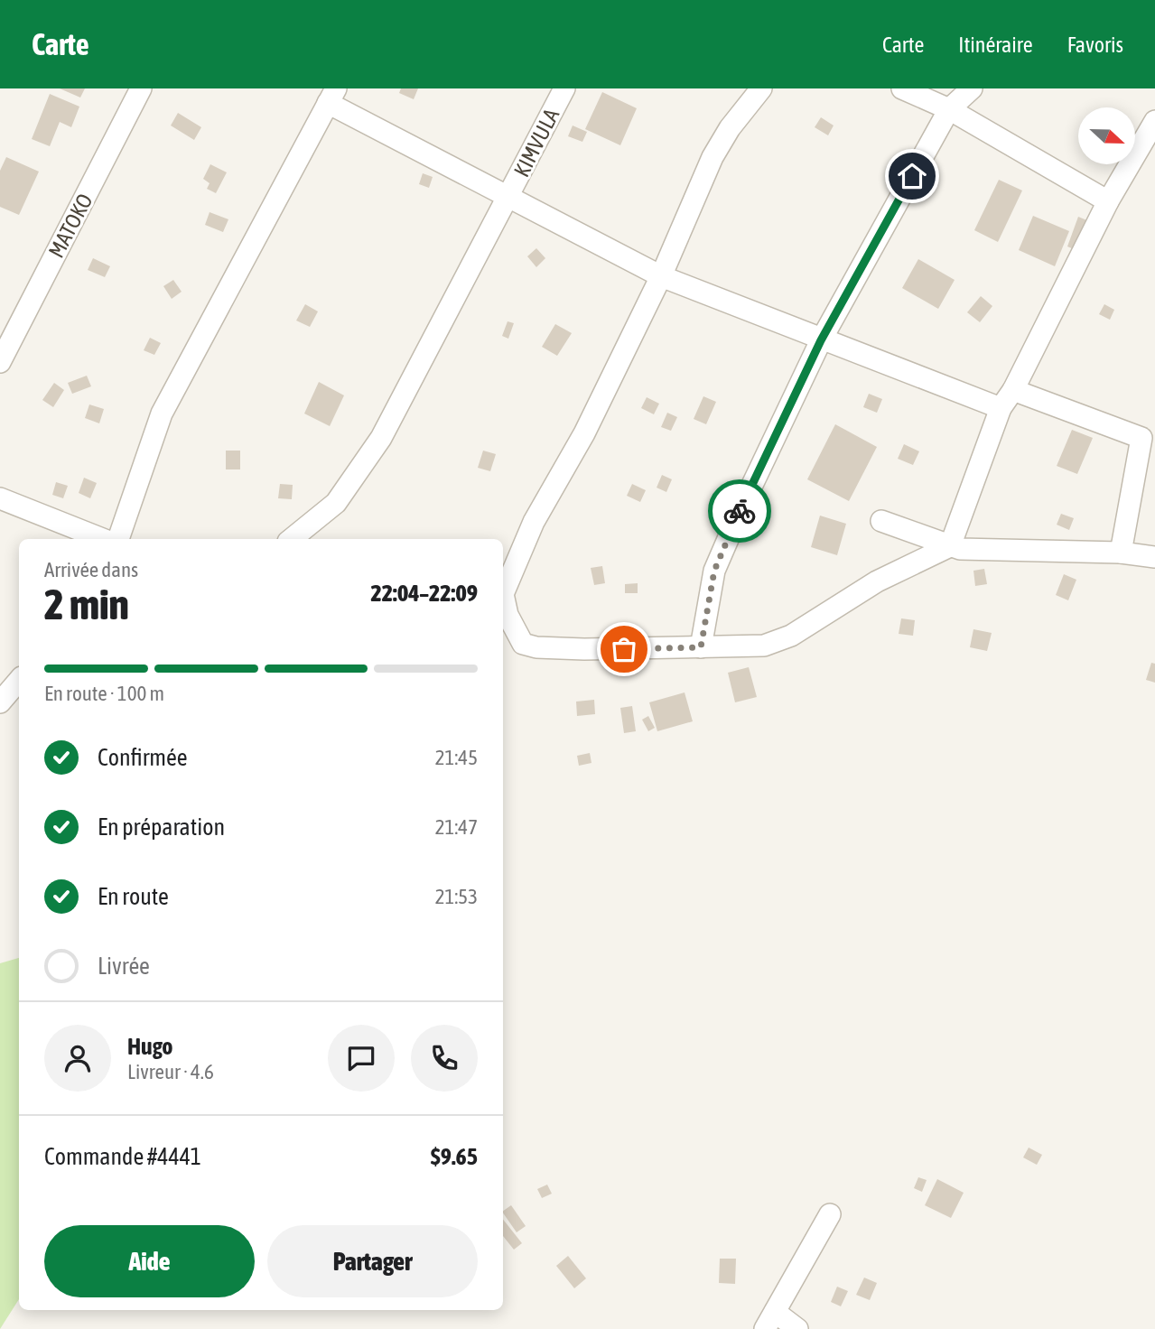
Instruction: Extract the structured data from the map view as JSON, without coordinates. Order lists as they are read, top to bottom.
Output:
{
  "streets": {
    "street": ["KIMVULA", "MATOKO"]
  },
  "north": "right",
  "page": {
    "header": "Carte",
    "nav": ["Carte", "Itinéraire", "Favoris"],
    "heading": ["2 min", "Arrivée dans", "22:04–22:09"],
    "panel": [
      "Hugo",
      "Livreur · 4.6",
      "Commande #4441",
      "$9.65"
    ],
    "bar": "En route · 100 m",
    "list": [
      ["Confirmée", "21:45"],
      ["En préparation", "21:47"],
      ["En route", "21:53"],
      "Livrée"
    ],
    "buttons": ["Aide", "Partager"]
  }
}
